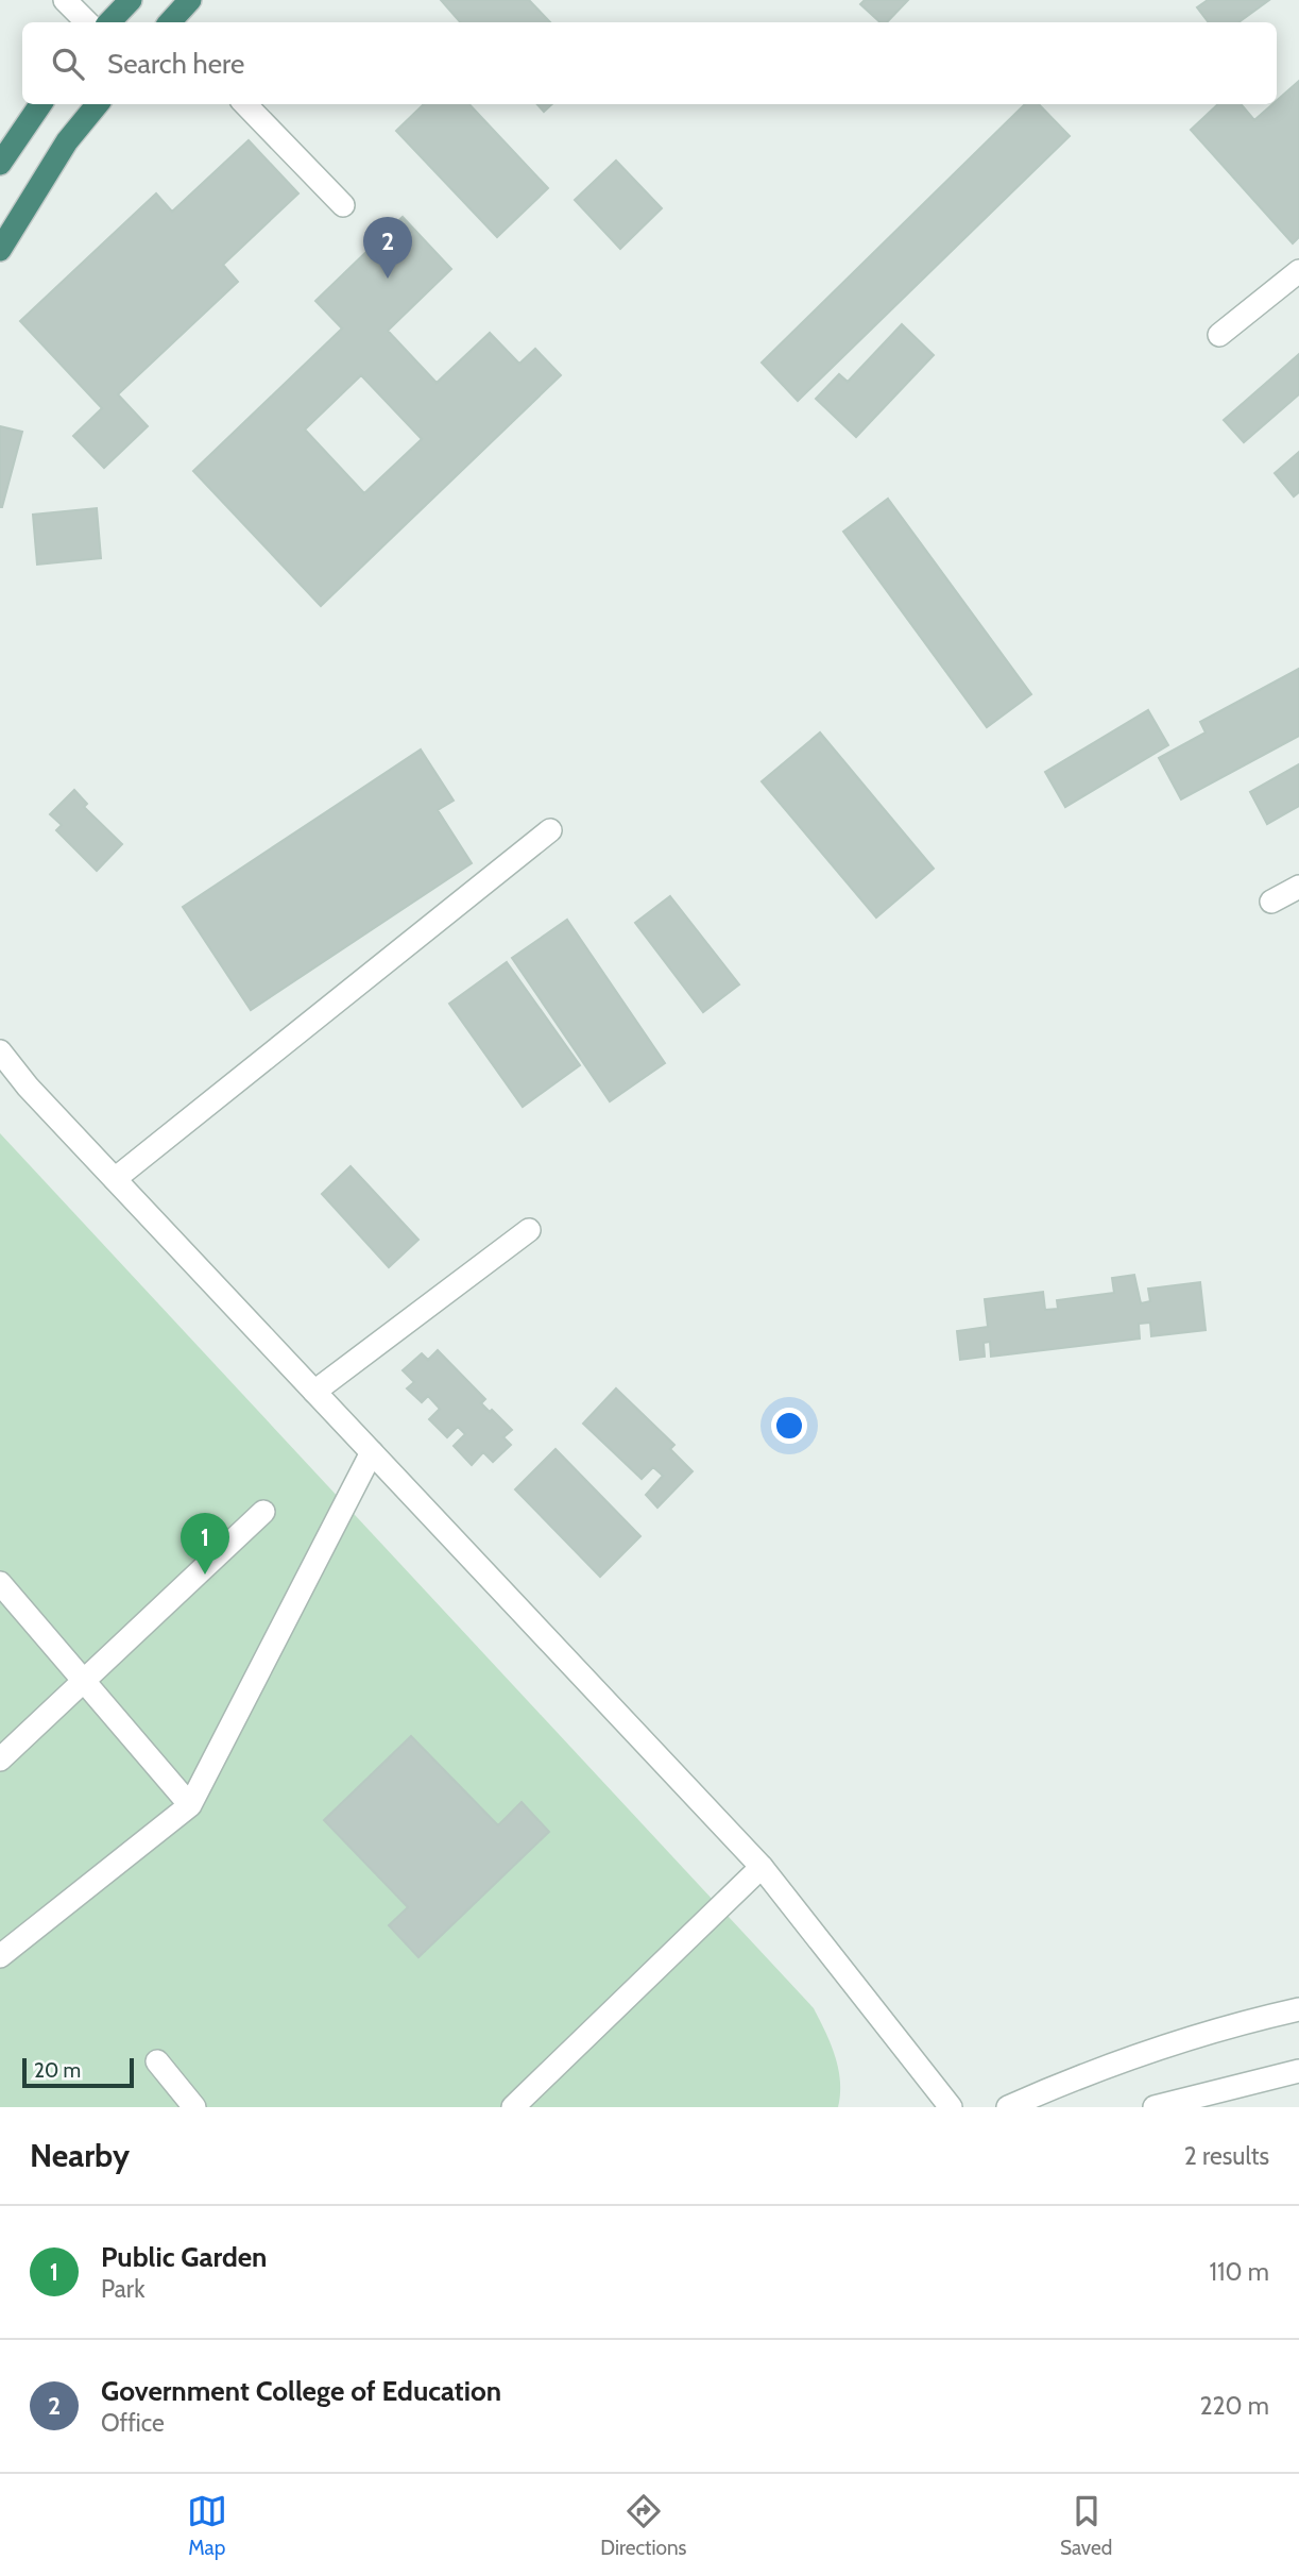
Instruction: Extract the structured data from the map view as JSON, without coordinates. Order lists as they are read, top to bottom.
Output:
{
  "scale_bar": "20 m",
  "page": {
    "search": "Search here",
    "pins": ["2", "1"],
    "scale": "20 m",
    "heading": ["Nearby", "2 results"],
    "list": [
      {
        "mark": "1",
        "name": "Public Garden",
        "note": "Park",
        "value": "110 m"
      },
      {
        "mark": "2",
        "name": "Government College of Education",
        "note": "Office",
        "value": "220 m"
      }
    ],
    "nav": ["Map", "Directions", "Saved"]
  }
}
